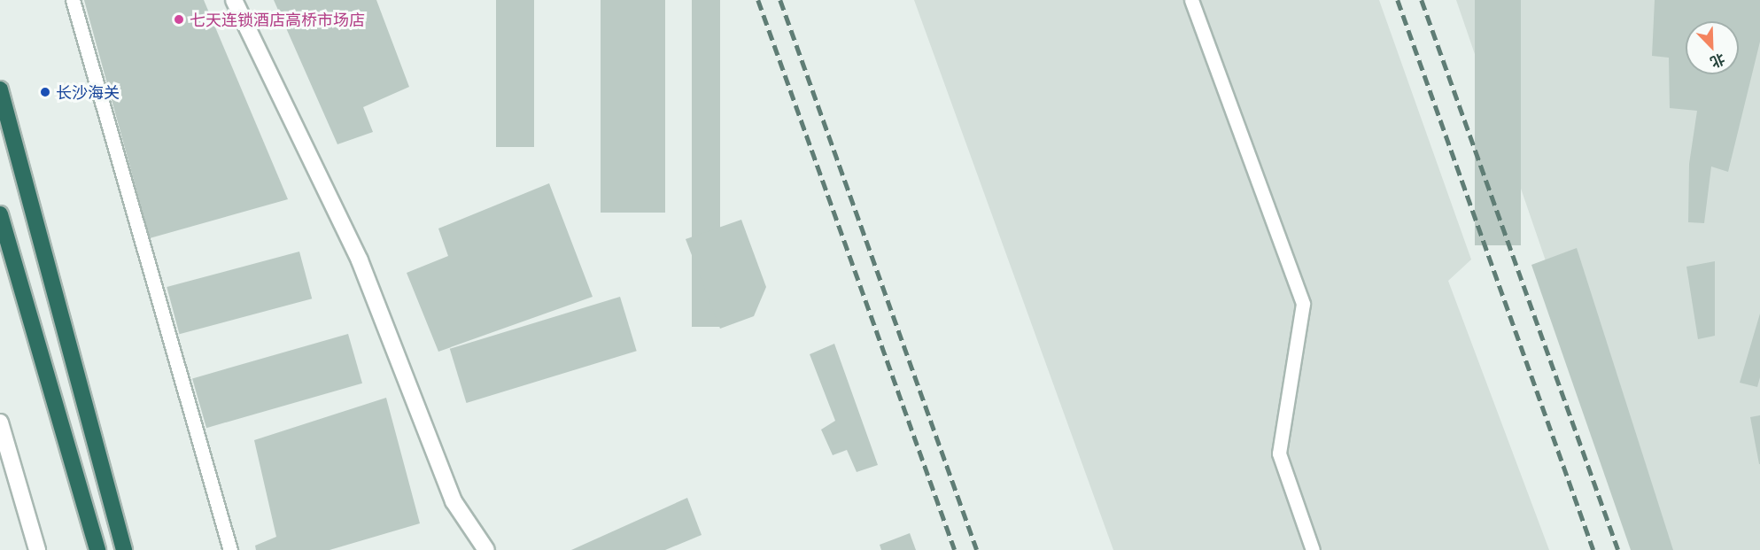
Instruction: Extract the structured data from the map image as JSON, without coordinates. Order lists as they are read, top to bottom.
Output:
{
  "places": ["七天连锁酒店高桥市场店", "长沙海关"],
  "north": "bottom right"
}
